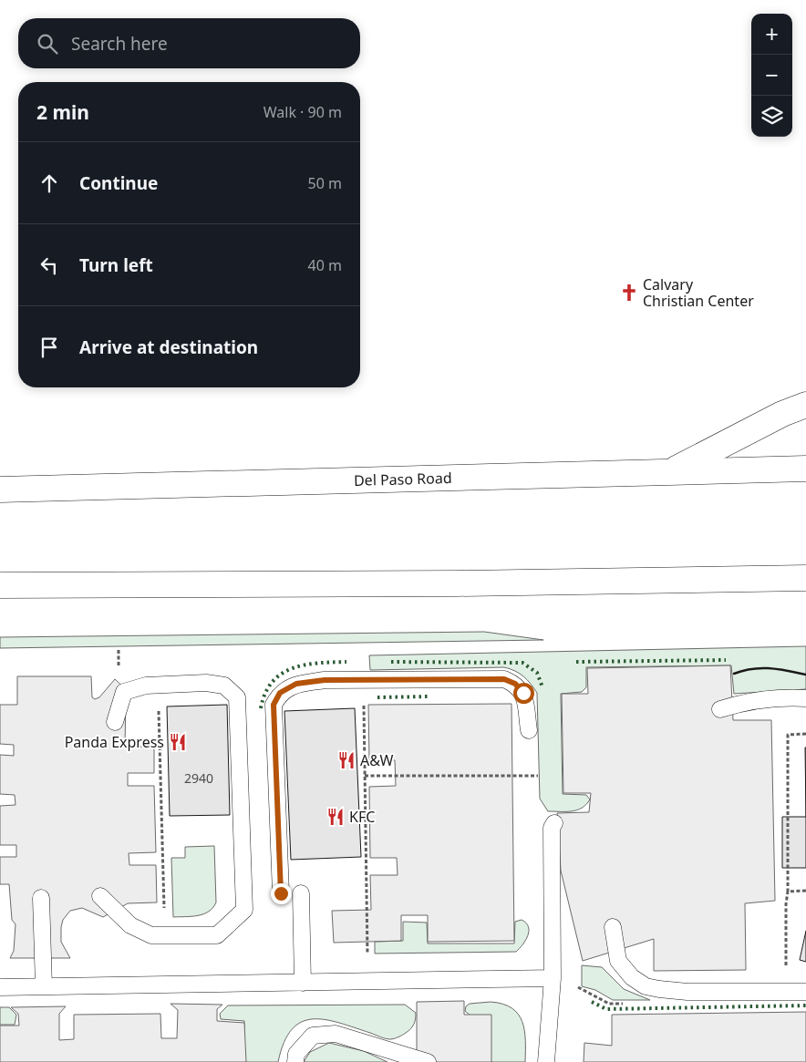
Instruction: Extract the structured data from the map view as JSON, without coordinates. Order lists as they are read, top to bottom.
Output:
{
  "streets": {
    "main road": ["Del Paso Road"]
  },
  "places": {
    "church": ["Calvary Christian Center"],
    "restaurant": ["Panda Express", "A&W", "KFC"]
  },
  "house_numbers": ["2940"],
  "page": {
    "map_buttons": ["+", "−"],
    "search": "Search here",
    "heading": ["2 min", "Walk · 90 m"],
    "list": [
      ["Continue", "50 m"],
      ["Turn left", "40 m"],
      "Arrive at destination"
    ]
  }
}
